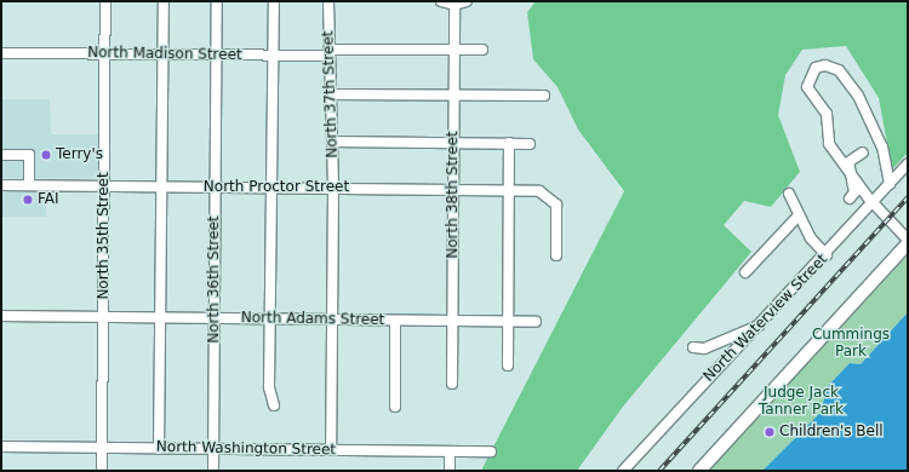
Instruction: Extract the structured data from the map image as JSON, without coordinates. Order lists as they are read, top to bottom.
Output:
{
  "streets": {
    "street": [
      "North Madison Street",
      "North 37th Street",
      "North Proctor Street",
      "North 38th Street",
      "North 35th Street",
      "North 36th Street",
      "North Waterview Street",
      "North Adams Street",
      "North Washington Street"
    ]
  },
  "crossings": [
    ["North Madison Street", "North 37th Street"],
    ["North Madison Street", "North 38th Street"],
    ["North Madison Street", "North 35th Street"],
    ["North Madison Street", "North 36th Street"],
    ["North 37th Street", "North Proctor Street"],
    ["North 37th Street", "North Adams Street"],
    ["North 37th Street", "North Washington Street"],
    ["North Proctor Street", "North 38th Street"],
    ["North Proctor Street", "North 35th Street"],
    ["North Proctor Street", "North 36th Street"],
    ["North 38th Street", "North Adams Street"],
    ["North 35th Street", "North Adams Street"],
    ["North 35th Street", "North Washington Street"],
    ["North 36th Street", "North Adams Street"],
    ["North 36th Street", "North Washington Street"]
  ],
  "parks": ["Cummings Park", "Judge Jack Tanner Park"],
  "places": ["Terry's", "FAI", "Children's Bell"]
}
